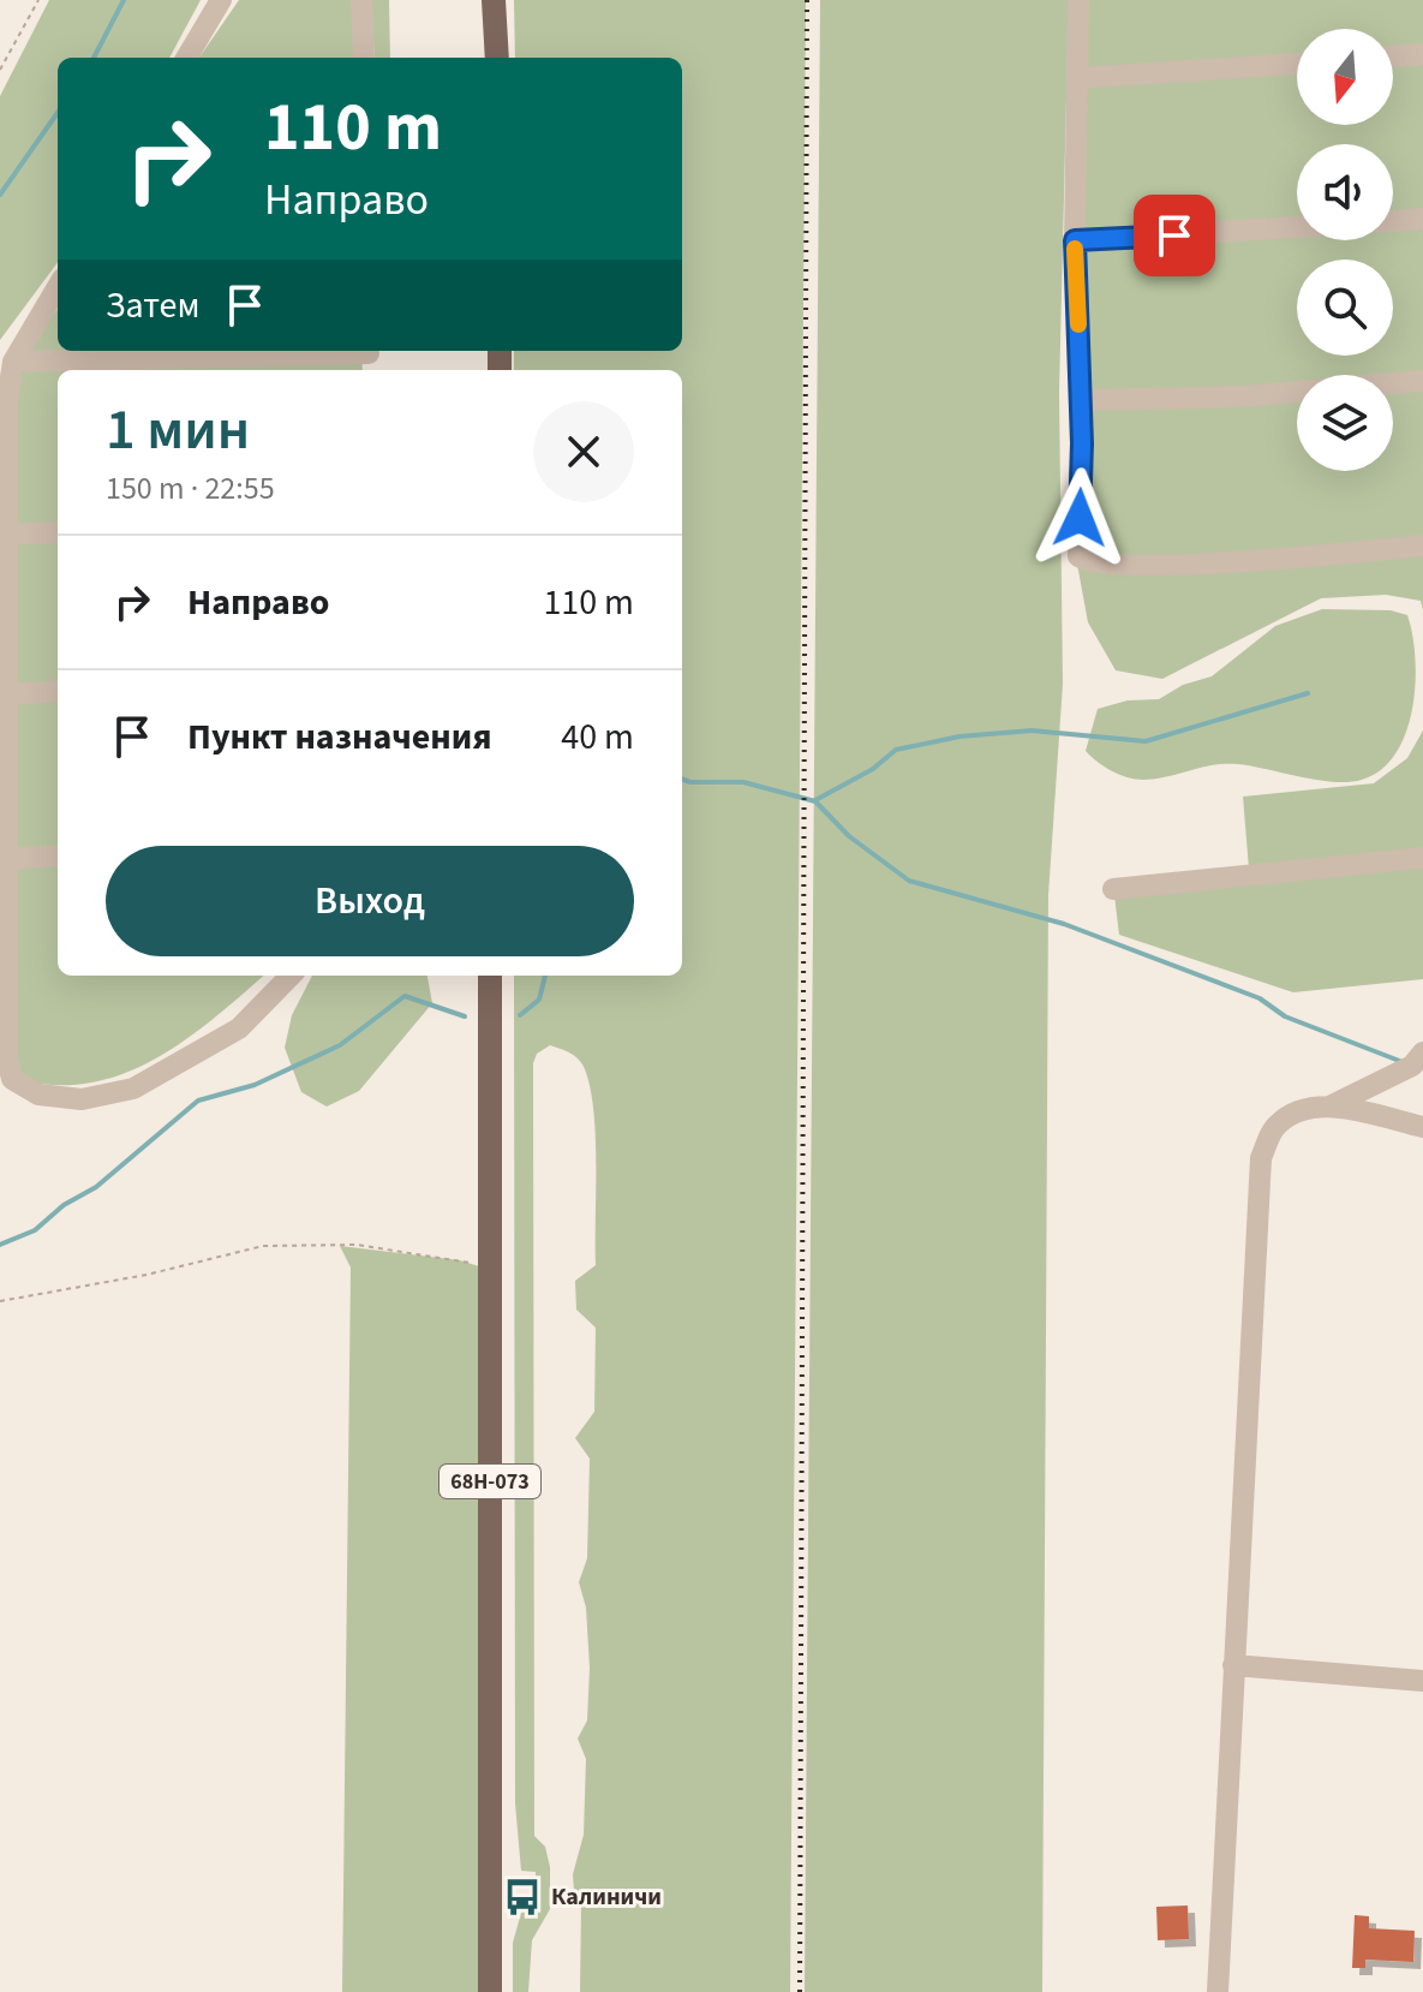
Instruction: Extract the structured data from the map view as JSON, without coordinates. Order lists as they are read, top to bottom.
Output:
{
  "streets": {
    "main road": ["68Н-073"]
  },
  "places": {
    "bus stop": ["Калиничи"]
  },
  "north": "bottom",
  "page": {
    "turn": ["110 m", "Направо"],
    "then": "Затем",
    "heading": ["1 мин", "150 m · 22:55"],
    "list": [
      {
        "name": "Направо",
        "value": "110 m"
      },
      {
        "name": "Пункт назначения",
        "value": "40 m"
      }
    ],
    "buttons": "Выход"
  }
}
